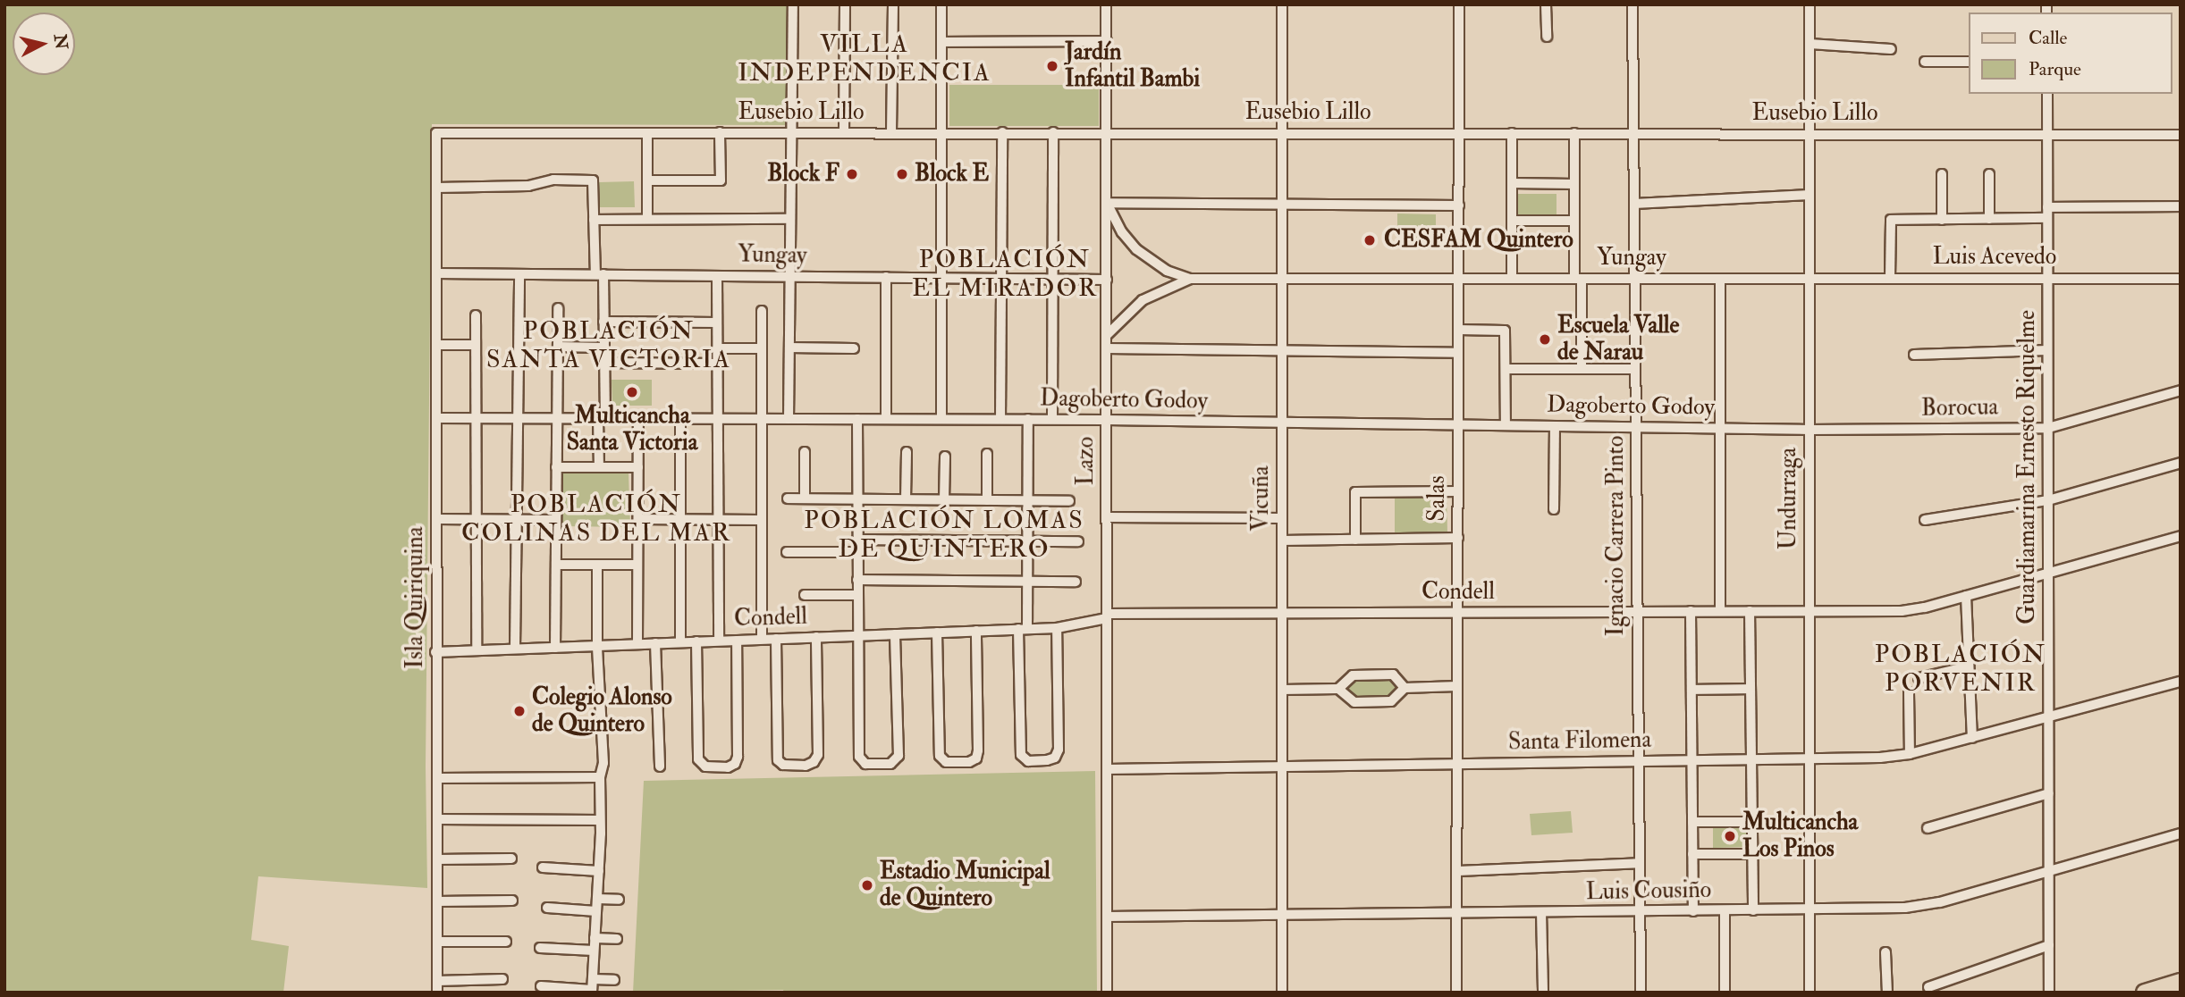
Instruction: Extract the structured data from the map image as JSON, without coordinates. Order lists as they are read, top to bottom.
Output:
{
  "streets": {
    "street": [
      "Eusebio Lillo",
      "Yungay",
      "Luis Acevedo",
      "Dagoberto Godoy",
      "Borocua",
      "Lazo",
      "Guardiamarina Ernesto Riquelme",
      "Vicuña",
      "Salas",
      "Undurraga",
      "Ignacio Carrera Pinto",
      "Condell",
      "Isla Quiriquina",
      "Santa Filomena",
      "Luis Cousiño"
    ]
  },
  "crossings": [
    ["Eusebio Lillo", "Lazo"],
    ["Eusebio Lillo", "Guardiamarina Ernesto Riquelme"],
    ["Eusebio Lillo", "Vicuña"],
    ["Eusebio Lillo", "Salas"],
    ["Eusebio Lillo", "Undurraga"],
    ["Eusebio Lillo", "Ignacio Carrera Pinto"],
    ["Eusebio Lillo", "Isla Quiriquina"],
    ["Yungay", "Luis Acevedo"],
    ["Yungay", "Lazo"],
    ["Yungay", "Vicuña"],
    ["Yungay", "Salas"],
    ["Yungay", "Undurraga"],
    ["Yungay", "Ignacio Carrera Pinto"],
    ["Yungay", "Isla Quiriquina"],
    ["Luis Acevedo", "Guardiamarina Ernesto Riquelme"],
    ["Luis Acevedo", "Undurraga"],
    ["Dagoberto Godoy", "Borocua"],
    ["Dagoberto Godoy", "Lazo"],
    ["Dagoberto Godoy", "Vicuña"],
    ["Dagoberto Godoy", "Salas"],
    ["Dagoberto Godoy", "Undurraga"],
    ["Dagoberto Godoy", "Ignacio Carrera Pinto"],
    ["Dagoberto Godoy", "Isla Quiriquina"],
    ["Borocua", "Guardiamarina Ernesto Riquelme"],
    ["Borocua", "Undurraga"],
    ["Lazo", "Condell"],
    ["Lazo", "Santa Filomena"],
    ["Lazo", "Luis Cousiño"],
    ["Guardiamarina Ernesto Riquelme", "Condell"],
    ["Guardiamarina Ernesto Riquelme", "Santa Filomena"],
    ["Guardiamarina Ernesto Riquelme", "Luis Cousiño"],
    ["Vicuña", "Condell"],
    ["Vicuña", "Santa Filomena"],
    ["Vicuña", "Luis Cousiño"],
    ["Salas", "Condell"],
    ["Salas", "Santa Filomena"],
    ["Salas", "Luis Cousiño"],
    ["Undurraga", "Condell"],
    ["Undurraga", "Santa Filomena"],
    ["Undurraga", "Luis Cousiño"],
    ["Ignacio Carrera Pinto", "Condell"],
    ["Ignacio Carrera Pinto", "Santa Filomena"],
    ["Ignacio Carrera Pinto", "Luis Cousiño"],
    ["Condell", "Isla Quiriquina"]
  ],
  "districts": [
    "VILLA INDEPENDENCIA",
    "POBLACIÓN EL MIRADOR",
    "POBLACIÓN SANTA VICTORIA",
    "POBLACIÓN COLINAS DEL MAR",
    "POBLACIÓN LOMAS DE QUINTERO",
    "POBLACIÓN PORVENIR"
  ],
  "places": [
    "Jardín Infantil Bambi",
    "Block F",
    "Block E",
    "CESFAM Quintero",
    "Escuela Valle de Narau",
    "Multicancha Santa Victoria",
    "Colegio Alonso de Quintero",
    "Multicancha Los Pinos",
    "Estadio Municipal de Quintero"
  ],
  "legend": ["Calle", "Parque"],
  "north": "right"
}
